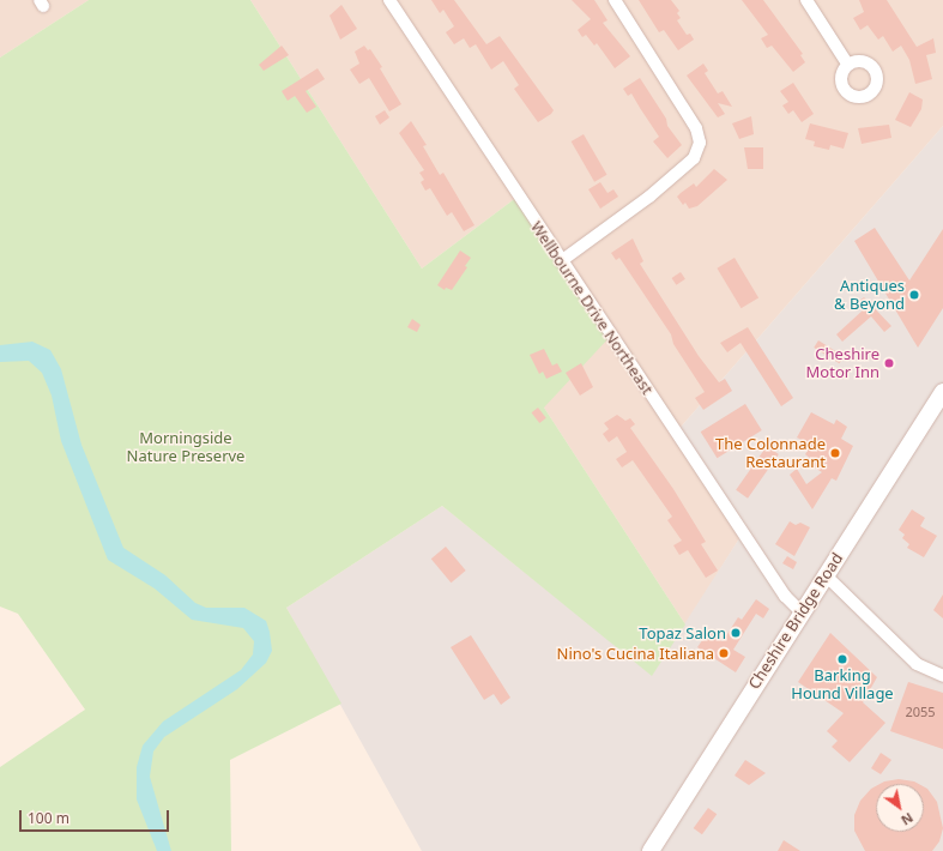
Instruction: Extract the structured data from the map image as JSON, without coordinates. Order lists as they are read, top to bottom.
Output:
{
  "streets": {
    "main road": ["Cheshire Bridge Road"],
    "street": ["Wellbourne Drive Northeast"]
  },
  "crossings": [
    ["Wellbourne Drive Northeast", "Cheshire Bridge Road"]
  ],
  "parks": ["Morningside Nature Preserve"],
  "places": [
    "Antiques & Beyond",
    "Cheshire Motor Inn",
    "The Colonnade Restaurant",
    "Topaz Salon",
    "Nino's Cucina Italiana",
    "Barking Hound Village"
  ],
  "house_numbers": ["2055"],
  "scale_bar": "100 m",
  "north": "bottom right"
}
